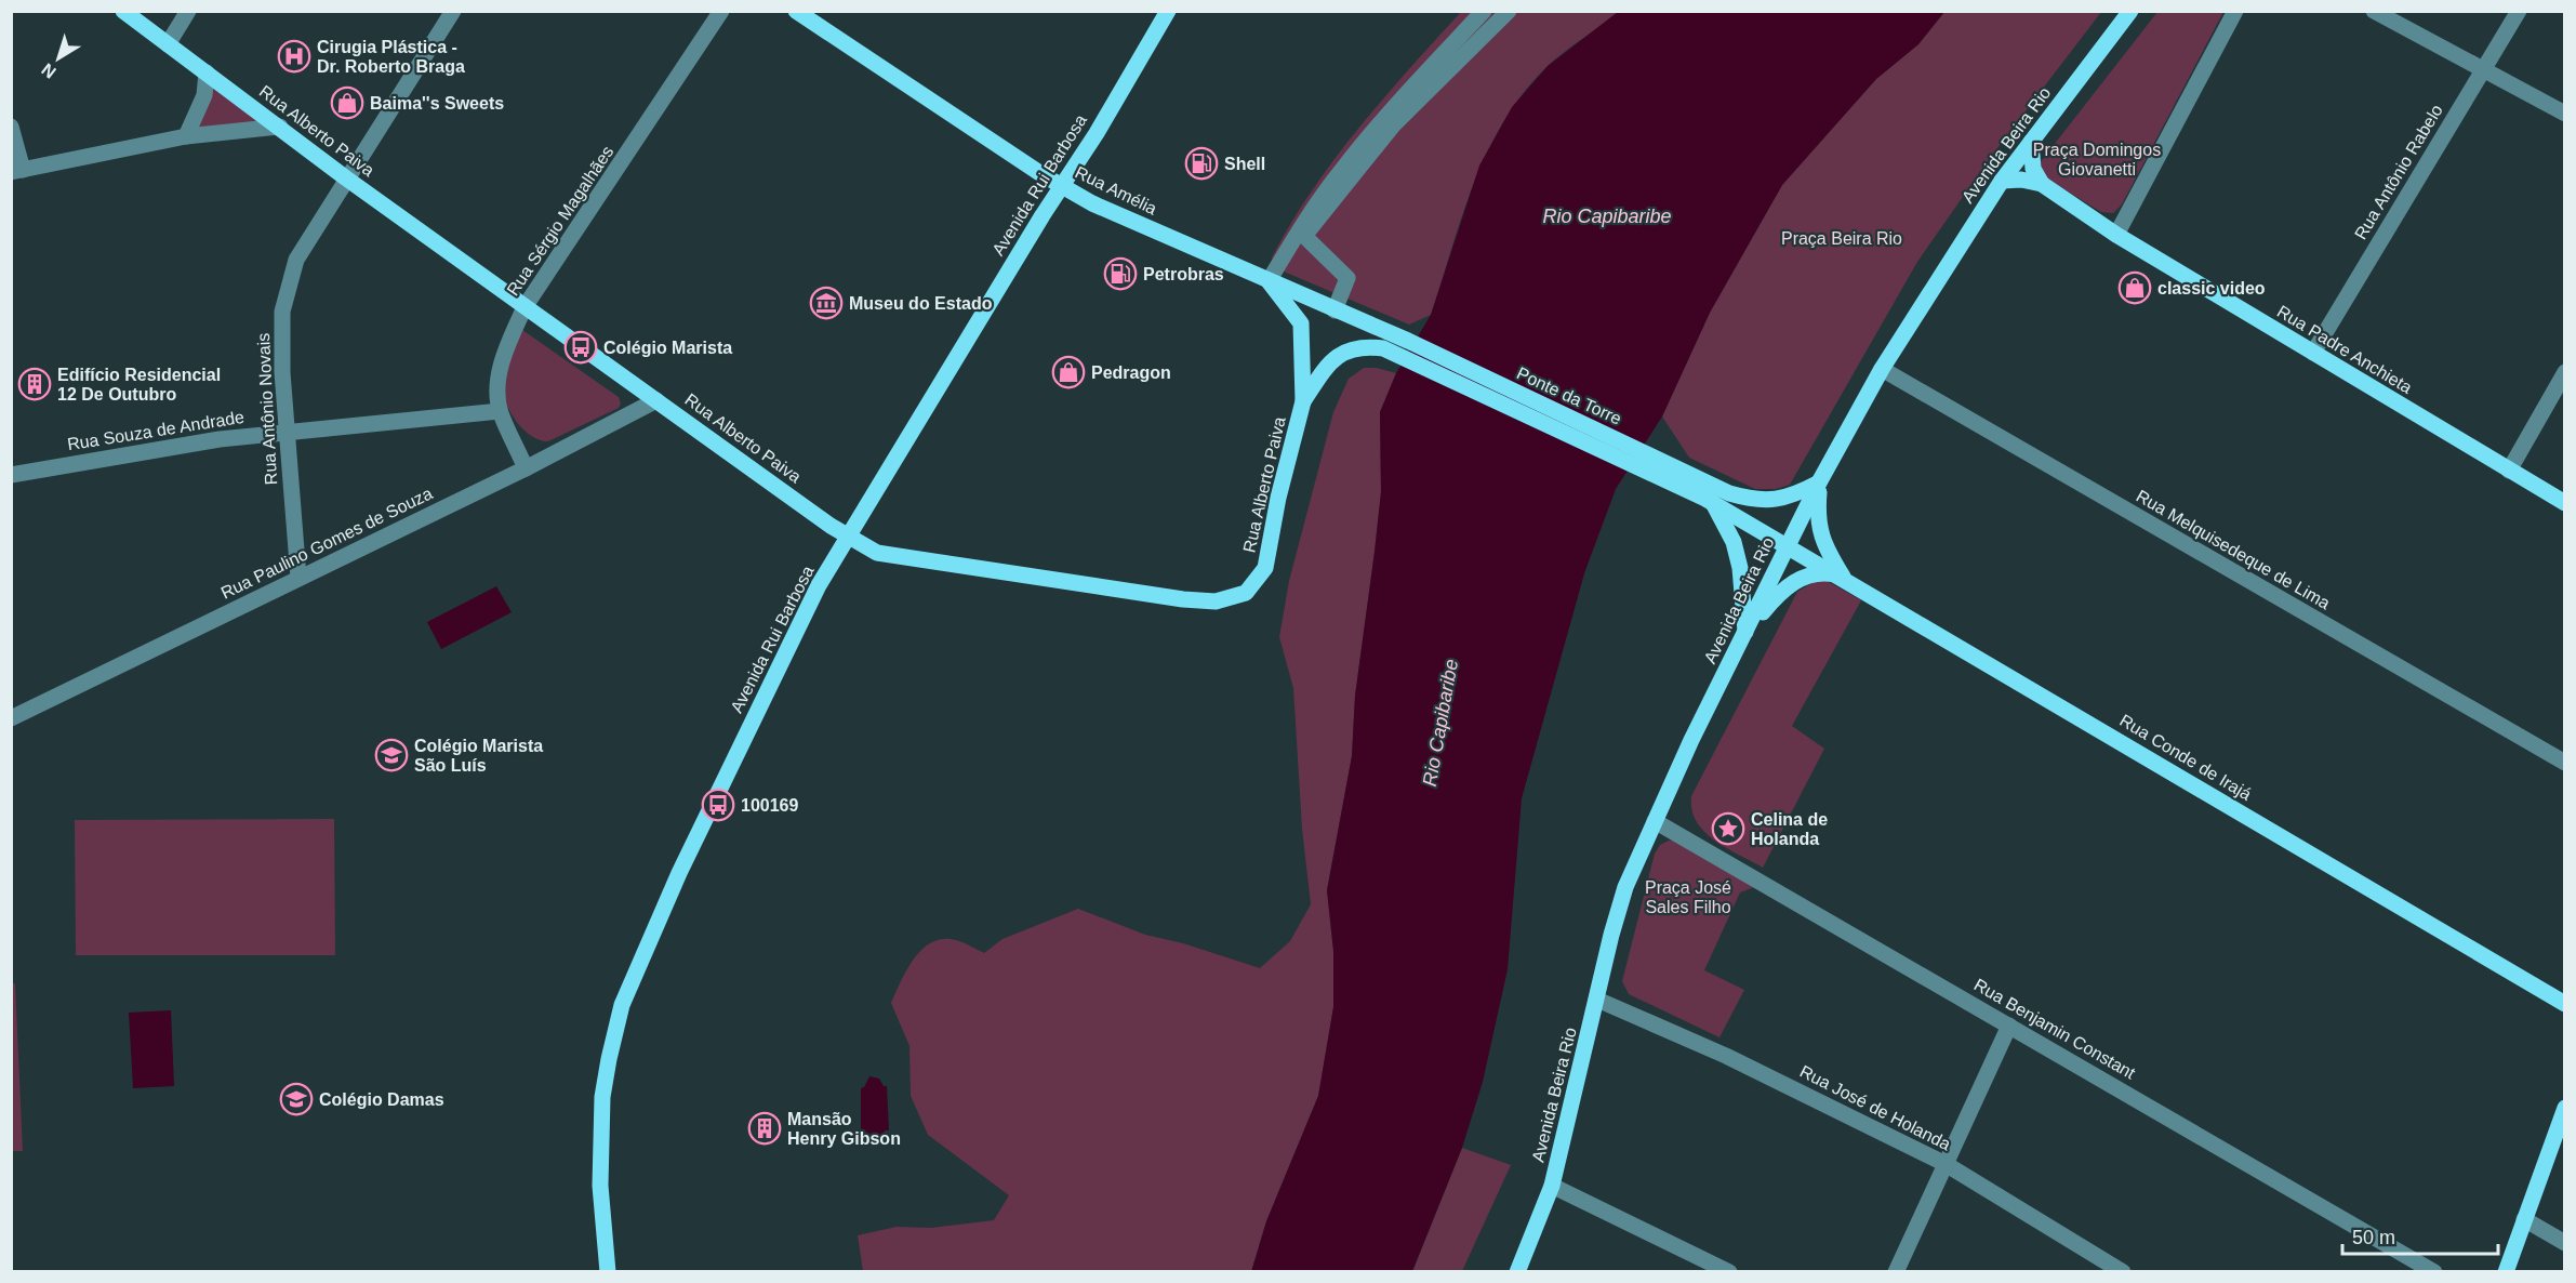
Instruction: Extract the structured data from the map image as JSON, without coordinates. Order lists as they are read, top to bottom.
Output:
{
  "streets": {
    "main road": [
      "Rua Alberto Paiva",
      "Avenida Beira Rio",
      "Avenida Rui Barbosa",
      "Rua Amélia",
      "Rua Padre Anchieta",
      "Ponte da Torre",
      "Rua Conde de Irajá"
    ],
    "street": [
      "Rua Antônio Rabelo",
      "Rua Sérgio Magalhães",
      "Rua Antônio Novais",
      "Rua Souza de Andrade",
      "Rua Paulino Gomes de Souza",
      "Rua Melquisedeque de Lima",
      "Rua Benjamin Constant",
      "Rua José de Holanda"
    ]
  },
  "crossings": [
    ["Rua Alberto Paiva", "Avenida Rui Barbosa"],
    ["Rua Alberto Paiva", "Rua Amélia"],
    ["Rua Alberto Paiva", "Rua Sérgio Magalhães"],
    ["Rua Alberto Paiva", "Ponte da Torre"],
    ["Rua Alberto Paiva", "Rua Antônio Novais"],
    ["Rua Alberto Paiva", "Rua Paulino Gomes de Souza"],
    ["Avenida Beira Rio", "Rua Padre Anchieta"],
    ["Avenida Beira Rio", "Rua Melquisedeque de Lima"],
    ["Avenida Beira Rio", "Rua Conde de Irajá"],
    ["Avenida Beira Rio", "Rua Benjamin Constant"],
    ["Avenida Beira Rio", "Rua José de Holanda"],
    ["Rua Antônio Rabelo", "Rua Padre Anchieta"],
    ["Avenida Rui Barbosa", "Rua Amélia"],
    ["Rua Amélia", "Ponte da Torre"],
    ["Rua Sérgio Magalhães", "Rua Souza de Andrade"],
    ["Rua Sérgio Magalhães", "Rua Paulino Gomes de Souza"],
    ["Rua Antônio Novais", "Rua Souza de Andrade"],
    ["Rua Antônio Novais", "Rua Paulino Gomes de Souza"]
  ],
  "water": ["Rio Capibaribe"],
  "parks": ["Praça Domingos Giovanetti", "Praça Beira Rio", "Praça José Sales Filho"],
  "places": {
    "hospital": ["Cirugia Plástica - Dr. Roberto Braga"],
    "shop": ["Baima''s Sweets", "classic video", "Pedragon"],
    "fuel station": ["Shell", "Petrobras"],
    "museum": ["Museu do Estado"],
    "bus stop": ["Colégio Marista", "100169"],
    "building": ["Edifício Residencial 12 De Outubro", "Mansão Henry Gibson"],
    "school or university": ["Colégio Marista São Luís", "Colégio Damas"],
    "place": ["Celina de Holanda"]
  },
  "scale_bar": "50 m",
  "north": "bottom left"
}
